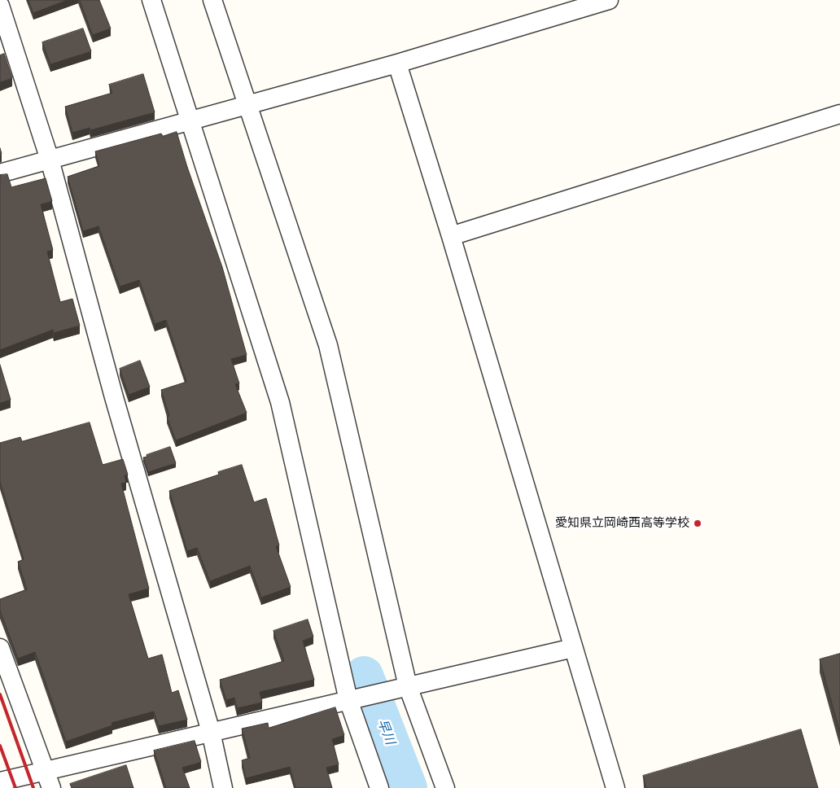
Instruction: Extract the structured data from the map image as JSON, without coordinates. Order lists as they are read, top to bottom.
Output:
{
  "water": ["早川"],
  "places": ["愛知県立岡崎西高等学校"]
}
